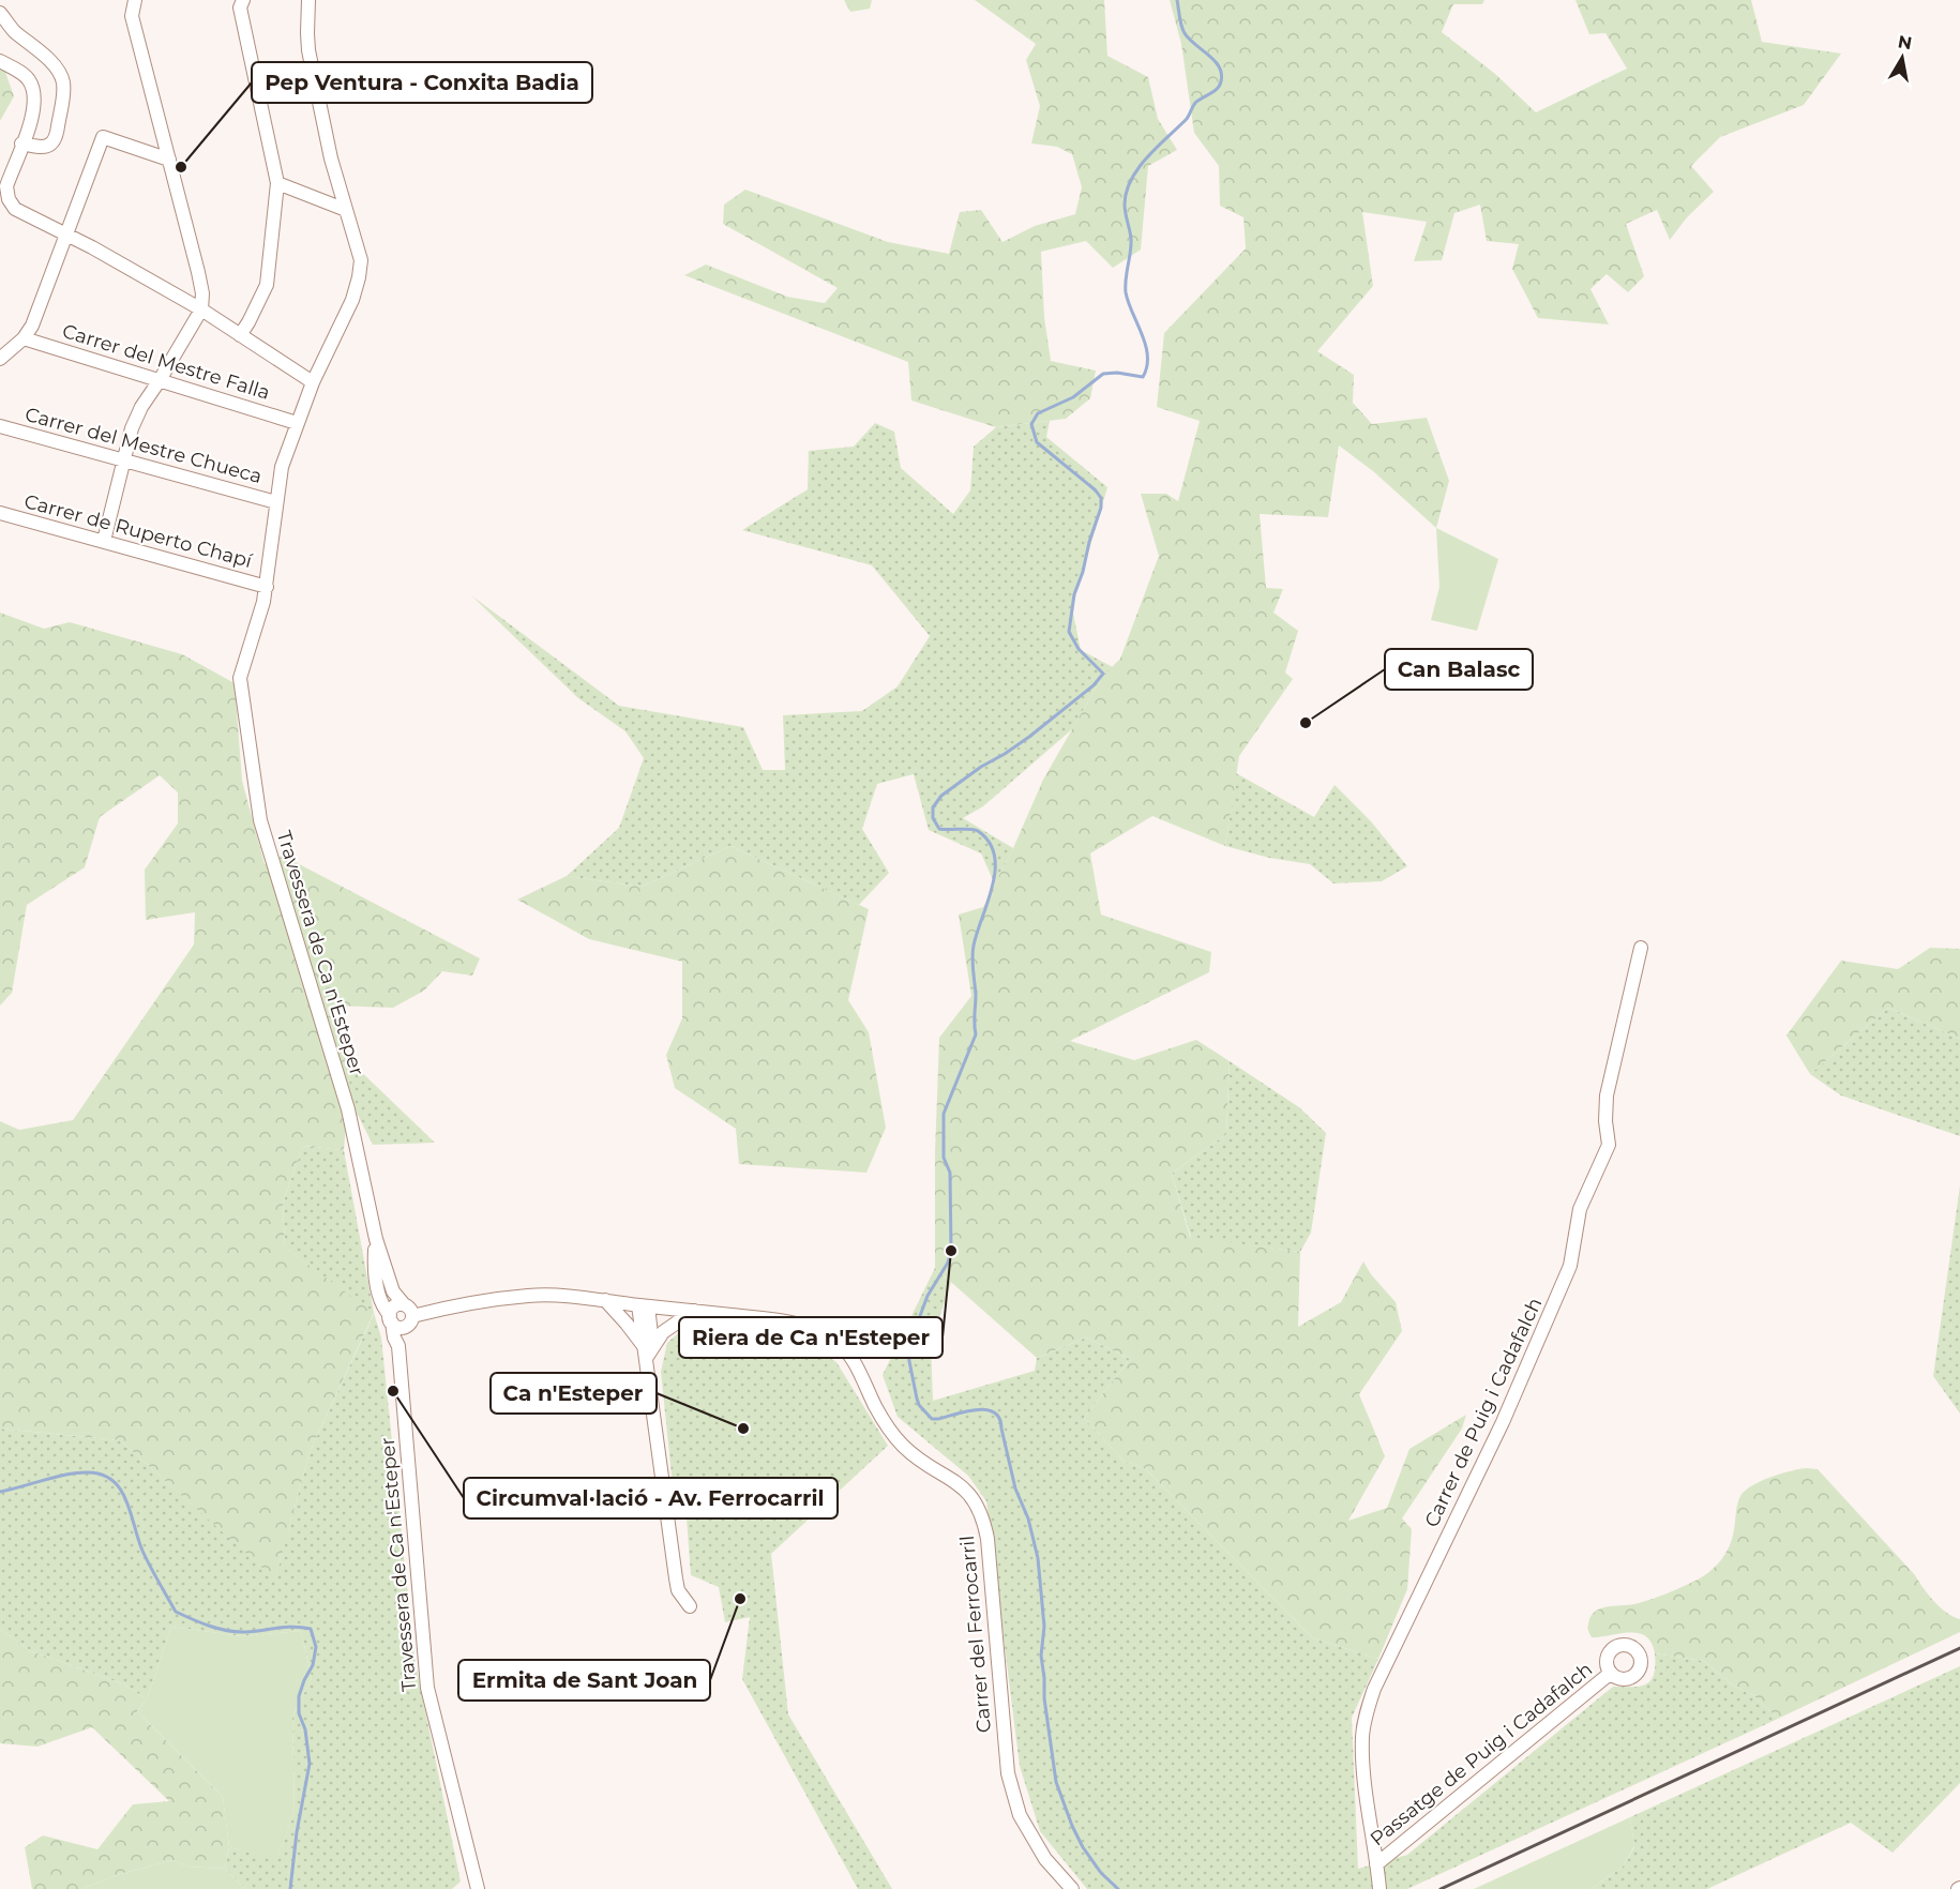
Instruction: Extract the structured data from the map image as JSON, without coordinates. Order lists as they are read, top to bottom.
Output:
{
  "streets": {
    "street": [
      "Carrer del Mestre Falla",
      "Carrer del Mestre Chueca",
      "Carrer de Ruperto Chapí",
      "Travessera de Ca n'Esteper",
      "Carrer de Puig i Cadafalch",
      "Carrer del Ferrocarril",
      "Passatge de Puig i Cadafalch"
    ]
  },
  "crossings": [
    ["Carrer de Ruperto Chapí", "Travessera de Ca n'Esteper"],
    ["Travessera de Ca n'Esteper", "Carrer del Ferrocarril"],
    ["Carrer de Puig i Cadafalch", "Passatge de Puig i Cadafalch"]
  ],
  "places": [
    "Pep Ventura - Conxita Badia",
    "Can Balasc",
    "Riera de Ca n'Esteper",
    "Circumval·lació - Av. Ferrocarril",
    "Ca n'Esteper",
    "Ermita de Sant Joan"
  ],
  "north": "top"
}
